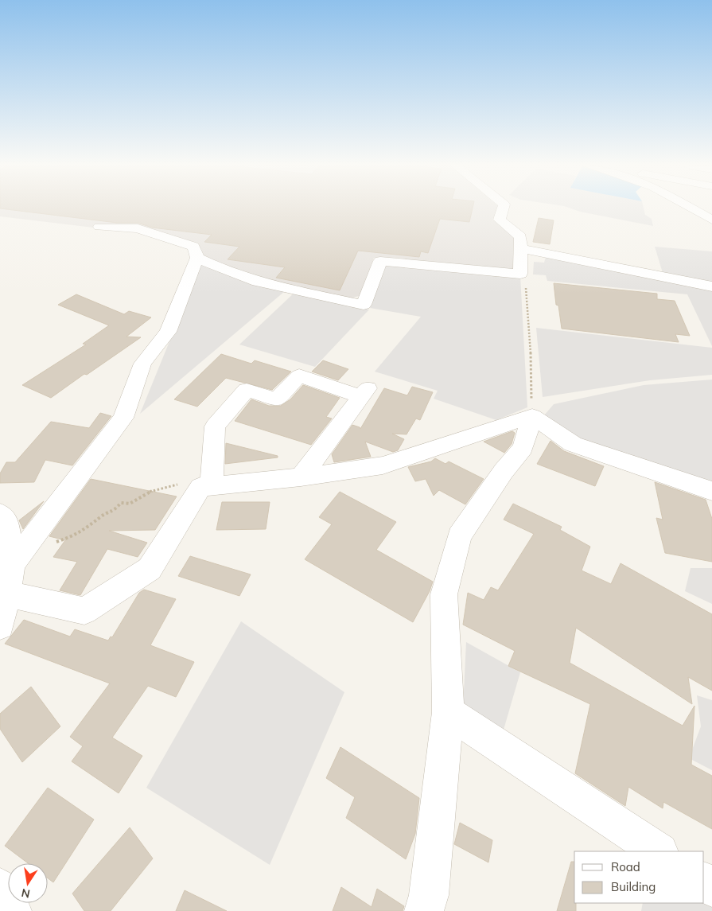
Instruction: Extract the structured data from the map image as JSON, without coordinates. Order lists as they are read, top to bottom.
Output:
{
  "legend": ["Road", "Building"],
  "north": "bottom"
}
